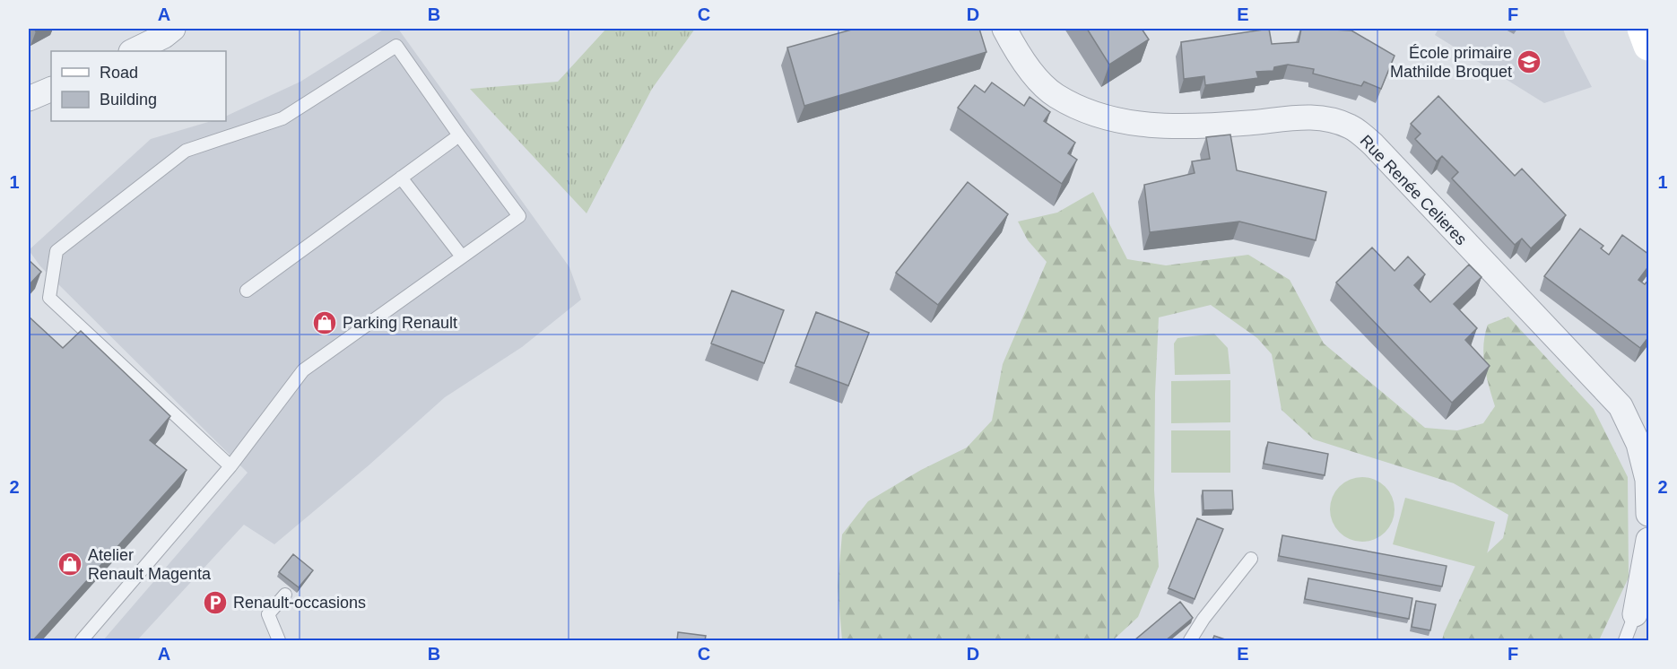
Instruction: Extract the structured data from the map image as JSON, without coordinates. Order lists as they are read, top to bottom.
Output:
{
  "streets": {
    "street": ["Rue Renée Celieres"]
  },
  "places": {
    "school or university": ["École primaire Mathilde Broquet"],
    "shop": ["Parking Renault", "Atelier Renault Magenta"],
    "parking": ["Renault-occasions"]
  },
  "legend": ["Road", "Building"],
  "grid": {
    "columns": [
      "A",
      "B",
      "C",
      "D",
      "E",
      "F"
    ],
    "rows": ["1", "2"]
  }
}
